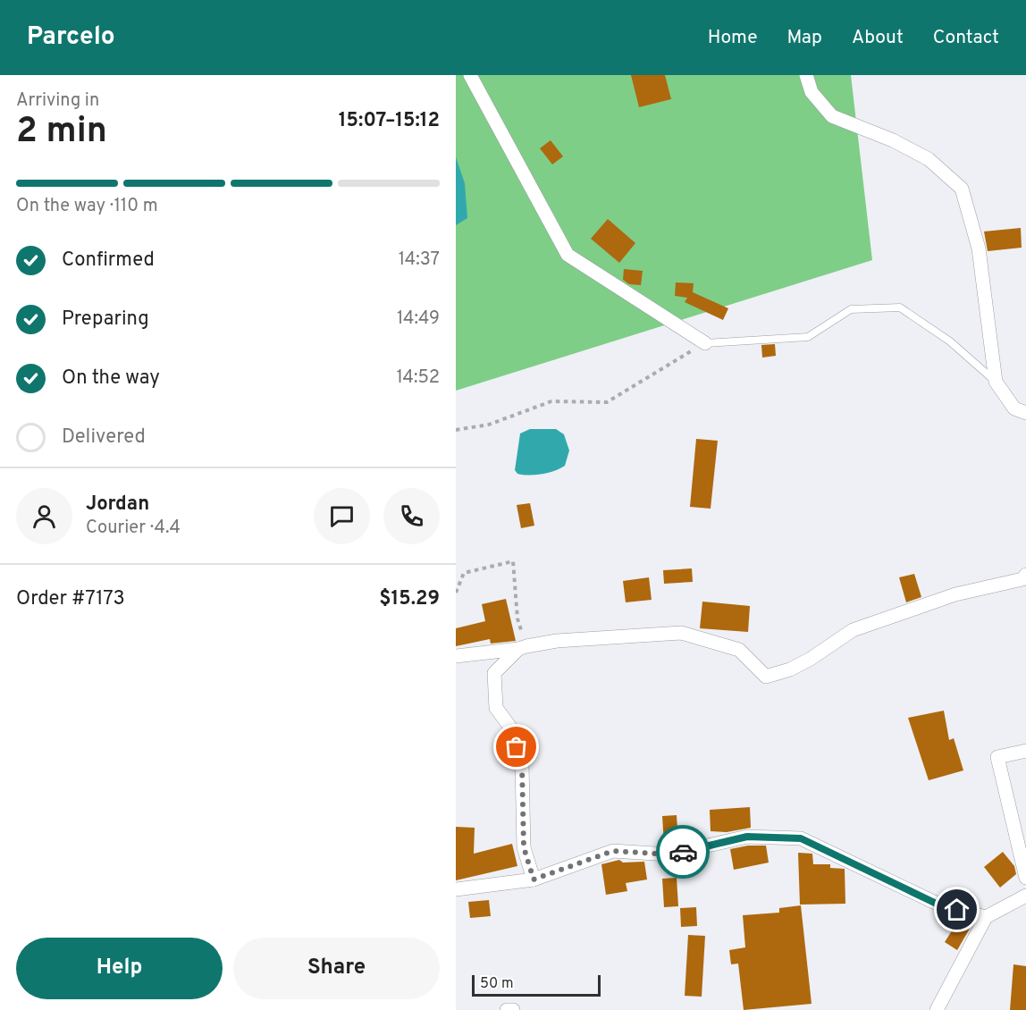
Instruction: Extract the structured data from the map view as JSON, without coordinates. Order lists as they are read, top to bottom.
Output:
{
  "scale_bar": "50 m",
  "page": {
    "header": "Parcelo",
    "nav": [
      "Home",
      "Map",
      "About",
      "Contact"
    ],
    "heading": ["2 min", "Arriving in", "15:07–15:12"],
    "panel": [
      "Jordan",
      "Courier · 4.4",
      "Order #7173",
      "$15.29"
    ],
    "bar": "On the way · 110 m",
    "list": [
      ["Confirmed", "14:37"],
      ["Preparing", "14:49"],
      ["On the way", "14:52"],
      "Delivered"
    ],
    "buttons": ["Help", "Share"],
    "scale": "50 m"
  }
}
